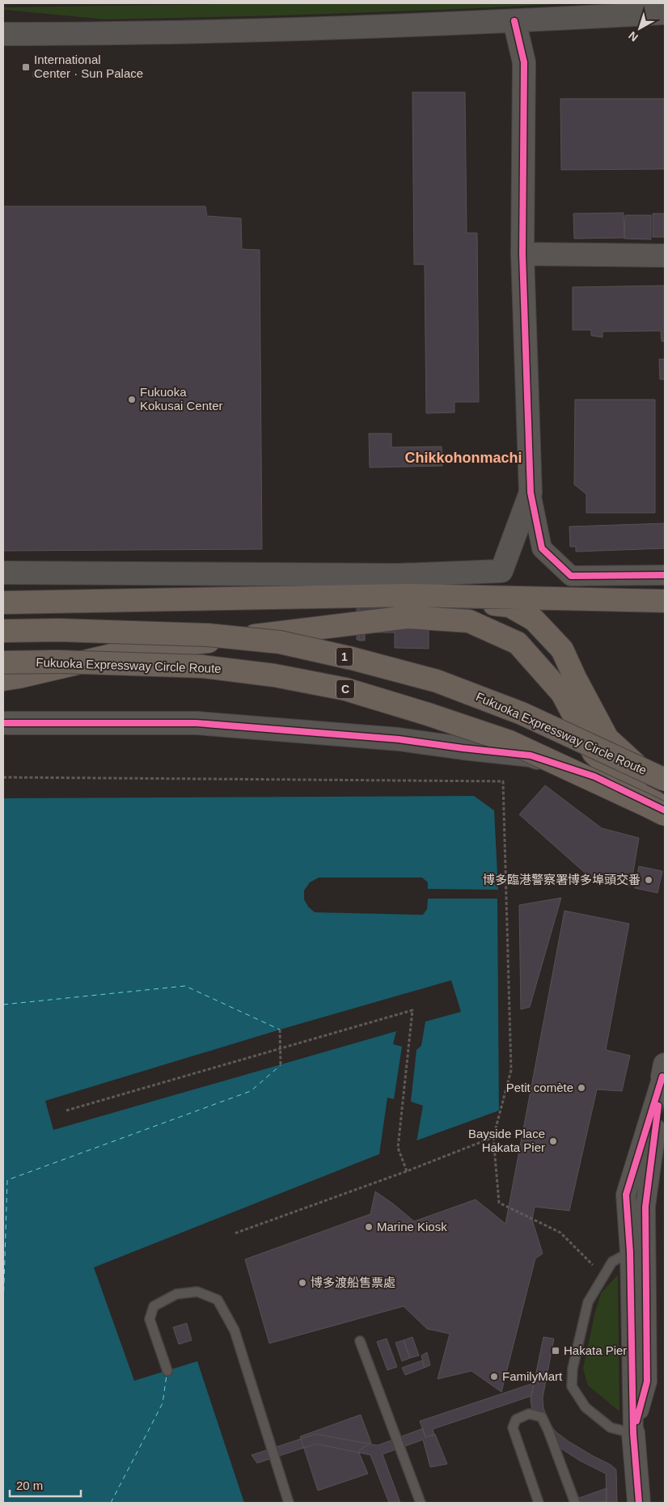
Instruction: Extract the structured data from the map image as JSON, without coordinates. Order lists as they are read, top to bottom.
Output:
{
  "streets": {
    "highway": ["1", "Fukuoka Expressway Circle Route", "C"]
  },
  "districts": ["Chikkohonmachi"],
  "places": {
    "transit": ["International Center · Sun Palace", "Hakata Pier"],
    "other": [
      "Fukuoka Kokusai Center",
      "博多臨港警察署博多埠頭交番",
      "Petit comète",
      "Bayside Place Hakata Pier",
      "Marine Kiosk",
      "博多渡船售票處",
      "FamilyMart"
    ]
  },
  "scale_bar": "20 m",
  "north": "bottom left"
}
